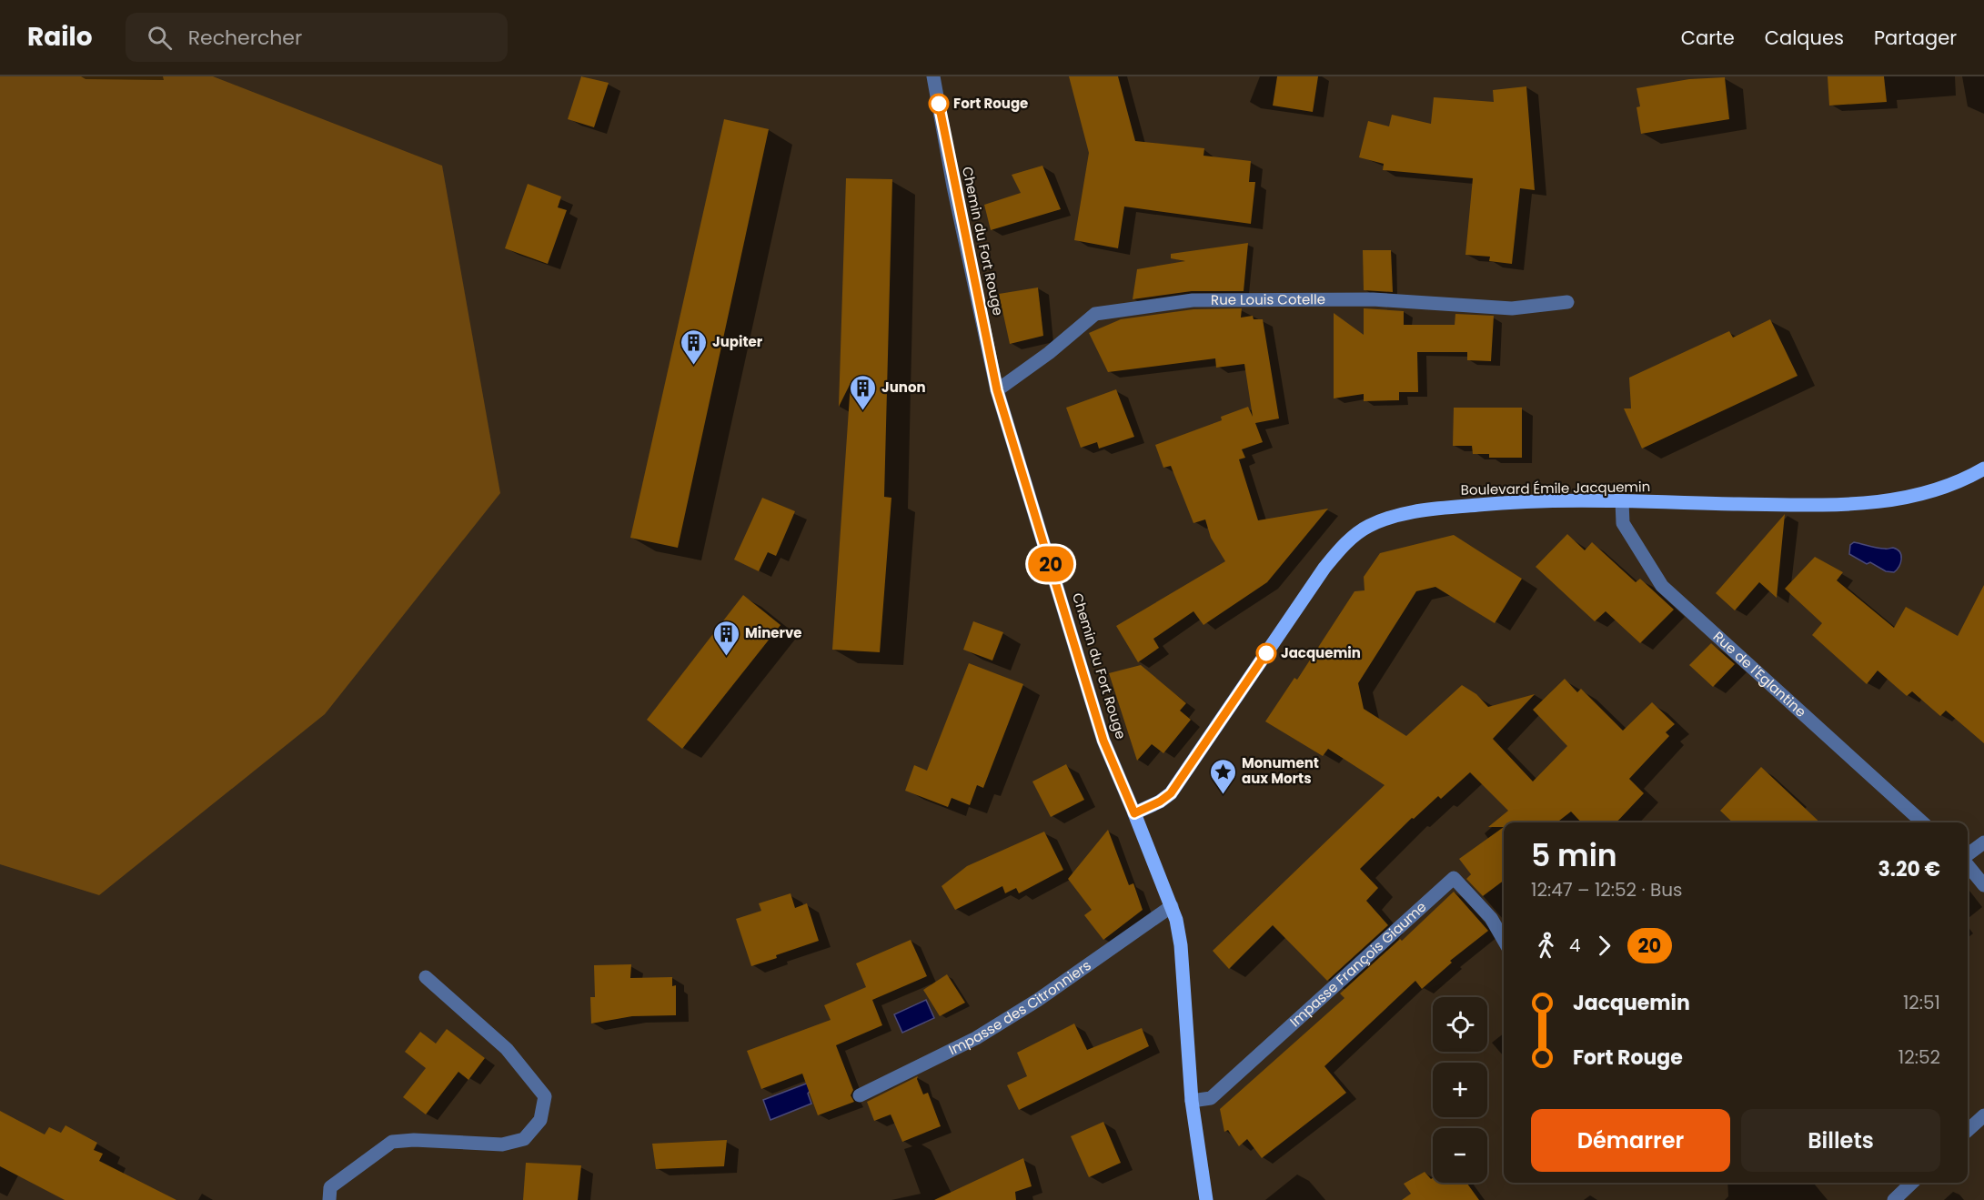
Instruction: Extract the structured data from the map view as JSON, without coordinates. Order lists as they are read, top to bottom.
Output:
{
  "streets": {
    "main road": ["Chemin du Fort Rouge", "Boulevard Émile Jacquemin"],
    "street": [
      "Rue Louis Cotelle",
      "Rue de l'Eglantine",
      "Impasse François Giaume",
      "Impasse des Citronniers"
    ]
  },
  "crossings": [
    ["Chemin du Fort Rouge", "Rue Louis Cotelle"],
    ["Chemin du Fort Rouge", "Boulevard Émile Jacquemin"],
    ["Chemin du Fort Rouge", "Impasse François Giaume"],
    ["Chemin du Fort Rouge", "Impasse des Citronniers"],
    ["Boulevard Émile Jacquemin", "Rue de l'Eglantine"]
  ],
  "places": {
    "other": ["Fort Rouge", "Jacquemin"],
    "building": ["Jupiter", "Junon", "Minerve"],
    "place": ["Monument aux Morts"]
  },
  "lines": ["bus line 20"],
  "page": {
    "header": "Railo",
    "search": "Rechercher",
    "nav": ["Carte", "Calques", "Partager"],
    "on_map": "20",
    "heading": ["5 min", "12:47 – 12:52 · Bus", "3.20 €"],
    "legs": ["4", "20"],
    "list": [
      {
        "name": "Jacquemin",
        "value": "12:51"
      },
      {
        "name": "Fort Rouge",
        "value": "12:52"
      }
    ],
    "map_buttons": ["+", "−"],
    "buttons": ["Démarrer", "Billets"]
  }
}
